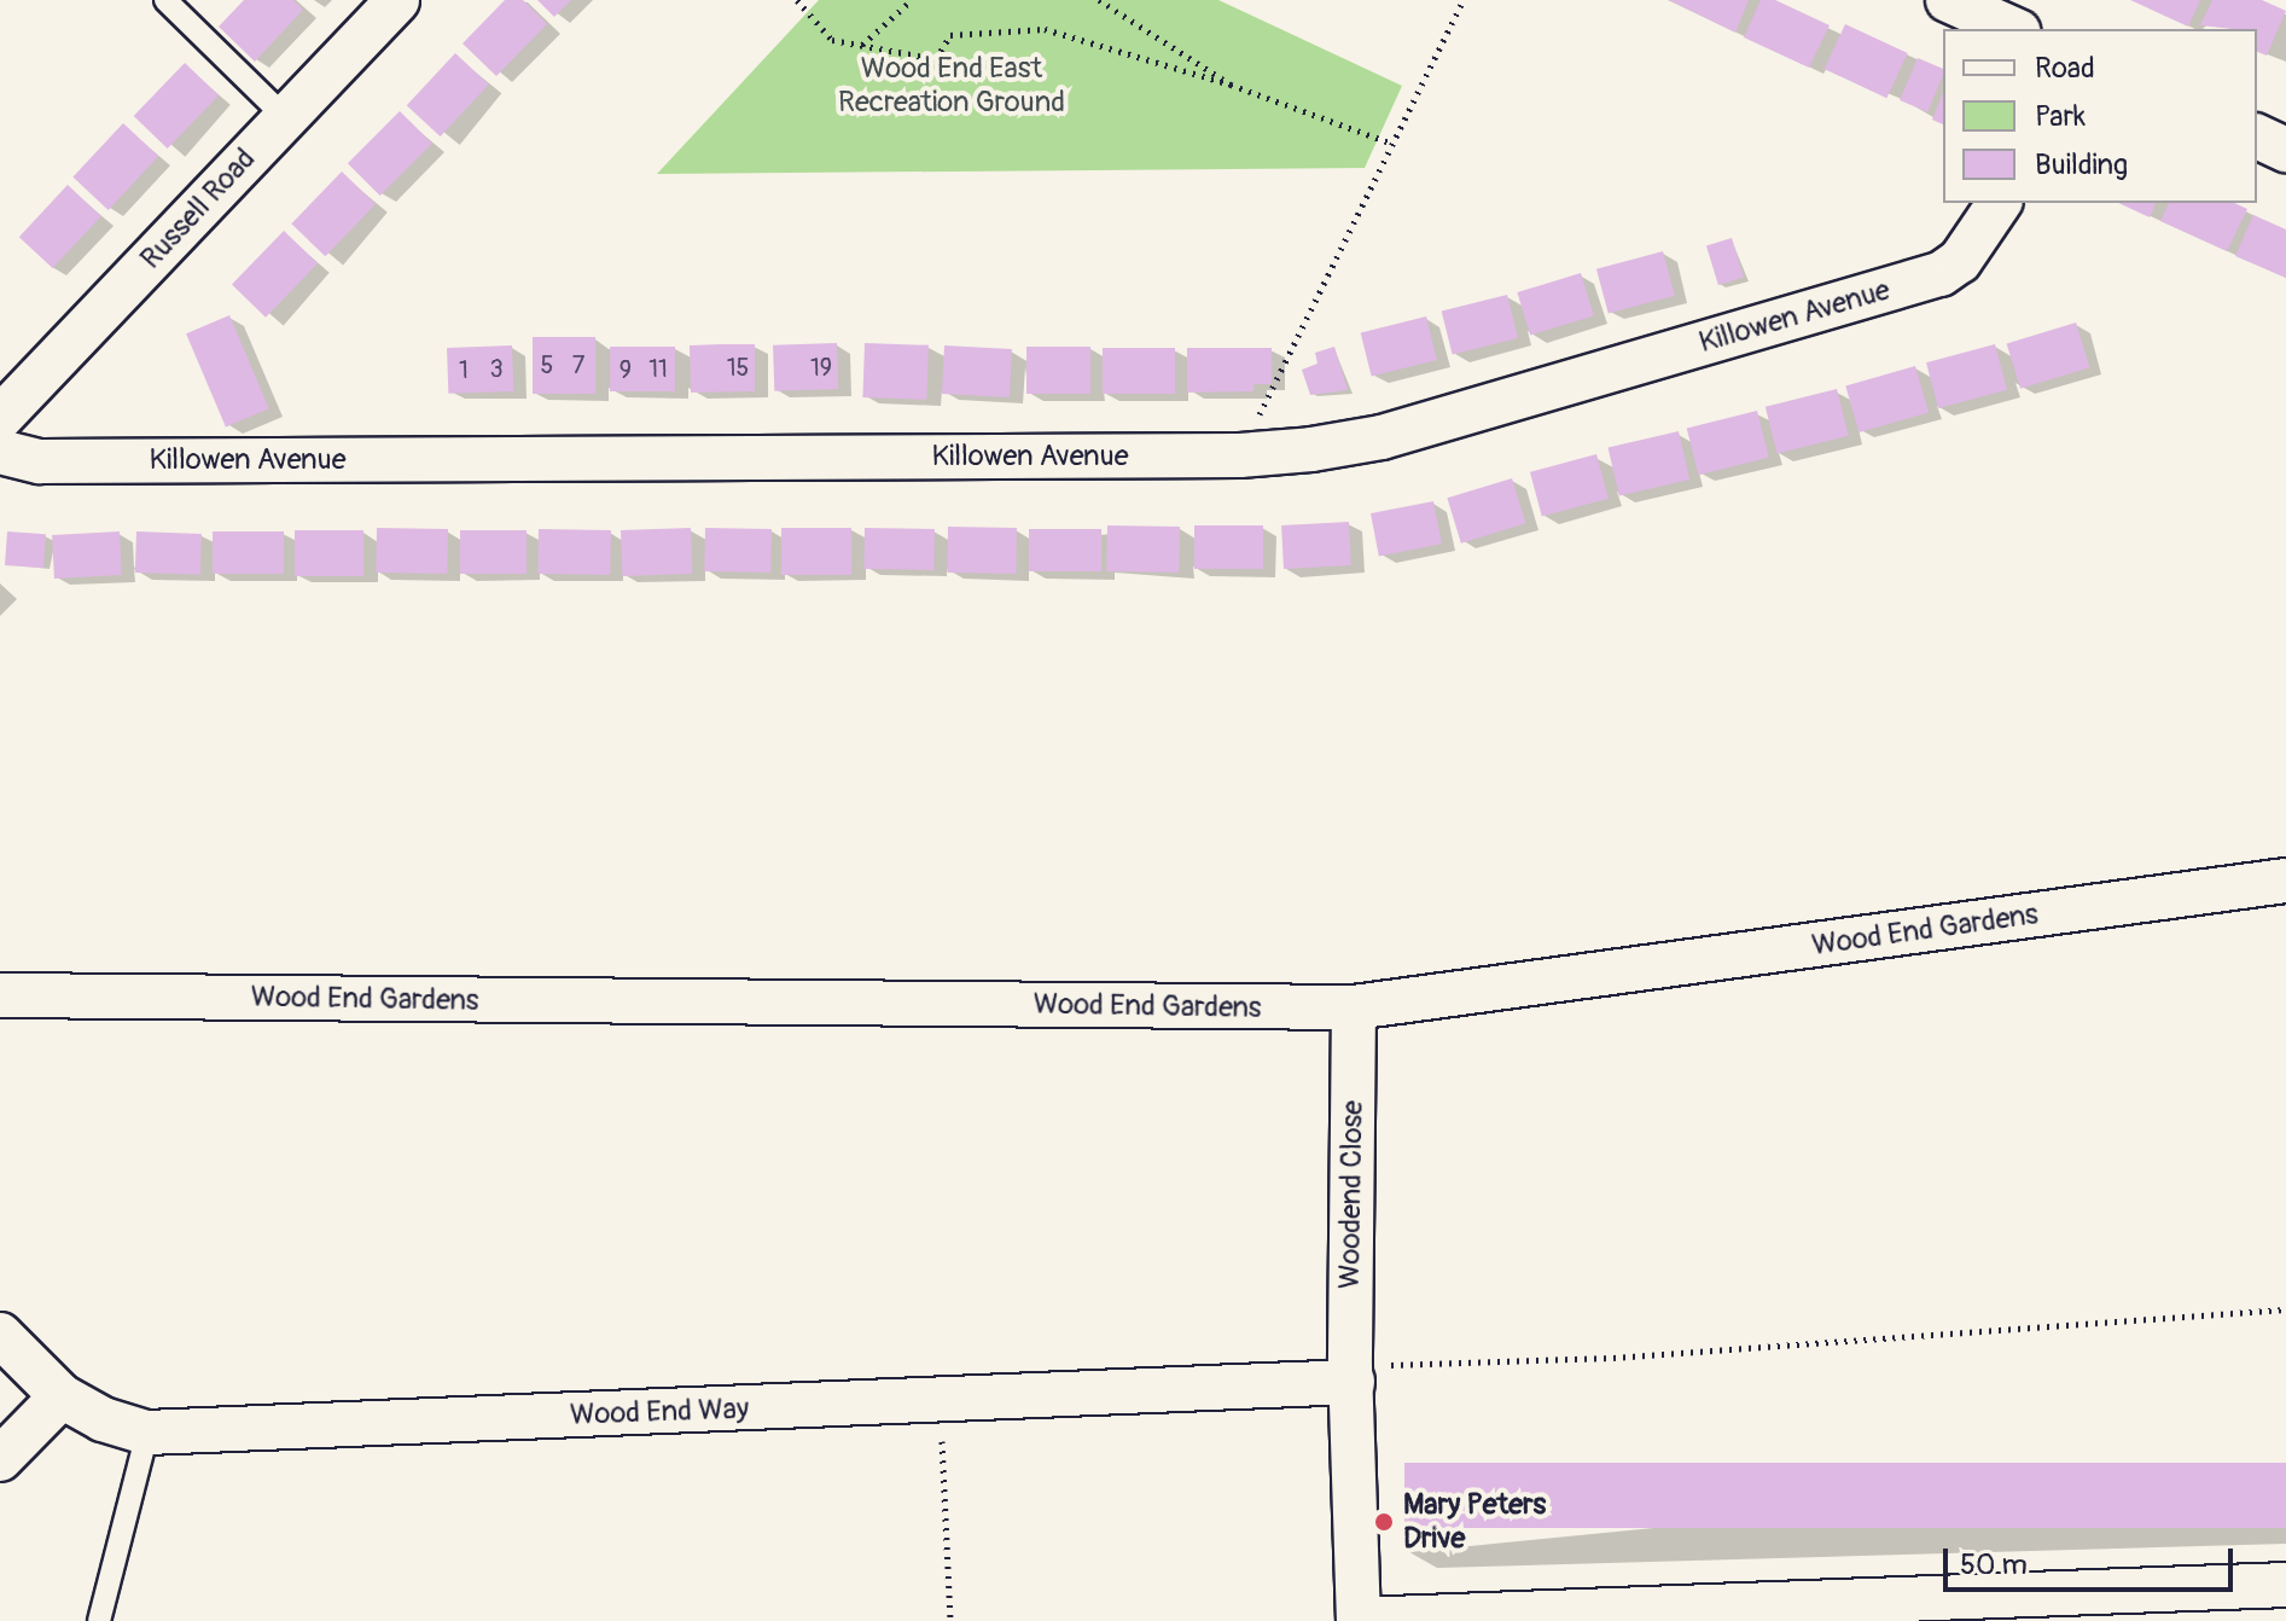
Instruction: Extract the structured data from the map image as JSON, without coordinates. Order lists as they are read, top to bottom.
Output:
{
  "streets": {
    "street": [
      "Russell Road",
      "Killowen Avenue",
      "Wood End Gardens",
      "Woodend Close",
      "Wood End Way"
    ]
  },
  "crossings": [
    ["Wood End Gardens", "Woodend Close"],
    ["Woodend Close", "Wood End Way"]
  ],
  "parks": ["Wood End East Recreation Ground"],
  "places": ["Mary Peters Drive"],
  "house_numbers": [
    "5",
    "7",
    "15",
    "19",
    "3",
    "11",
    "1",
    "9"
  ],
  "legend": ["Road", "Park", "Building"],
  "scale_bar": "50 m"
}
